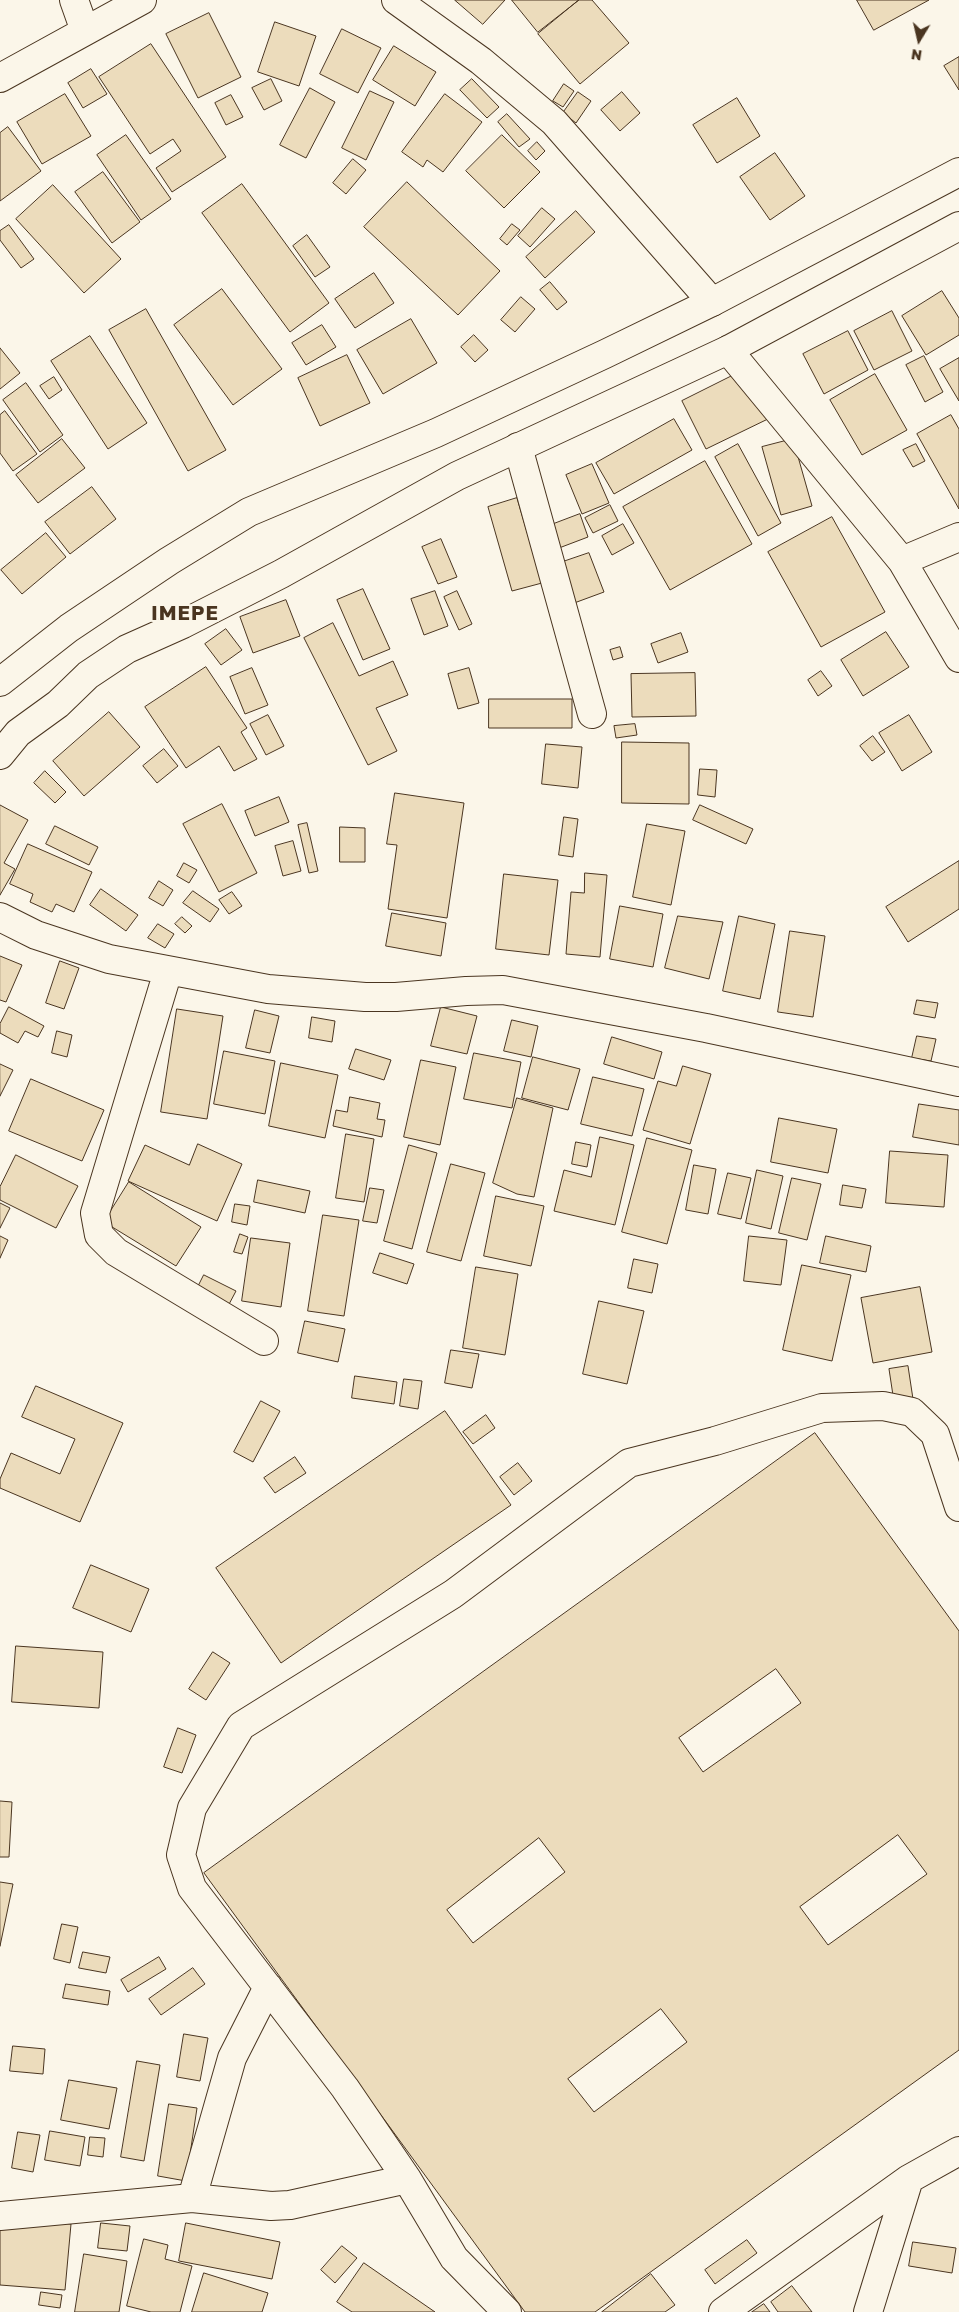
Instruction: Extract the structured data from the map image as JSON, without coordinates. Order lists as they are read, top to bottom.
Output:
{
  "districts": ["IMEPE"],
  "north": "bottom"
}
